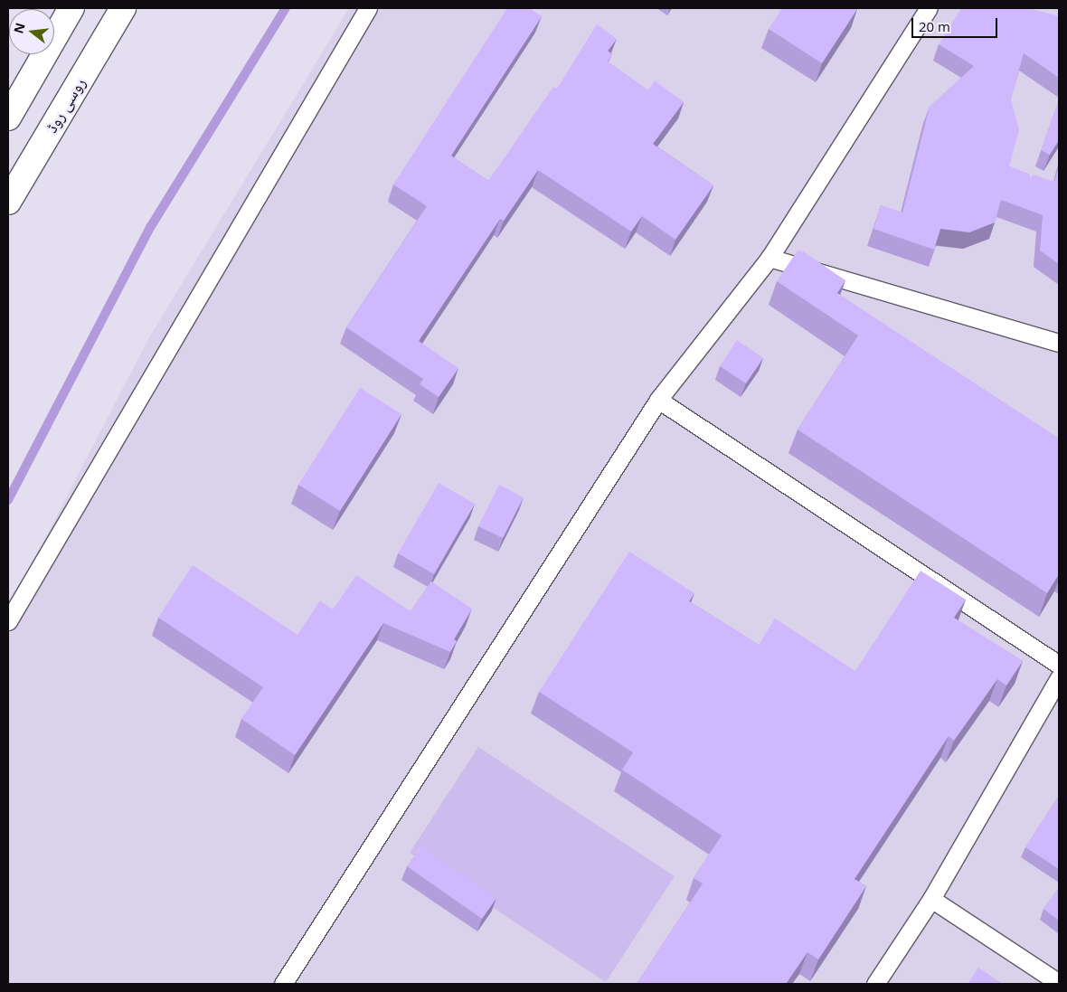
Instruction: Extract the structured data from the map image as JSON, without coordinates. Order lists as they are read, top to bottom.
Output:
{
  "streets": {
    "main road": ["روسی روڈ"]
  },
  "scale_bar": "20 m",
  "north": "left"
}
